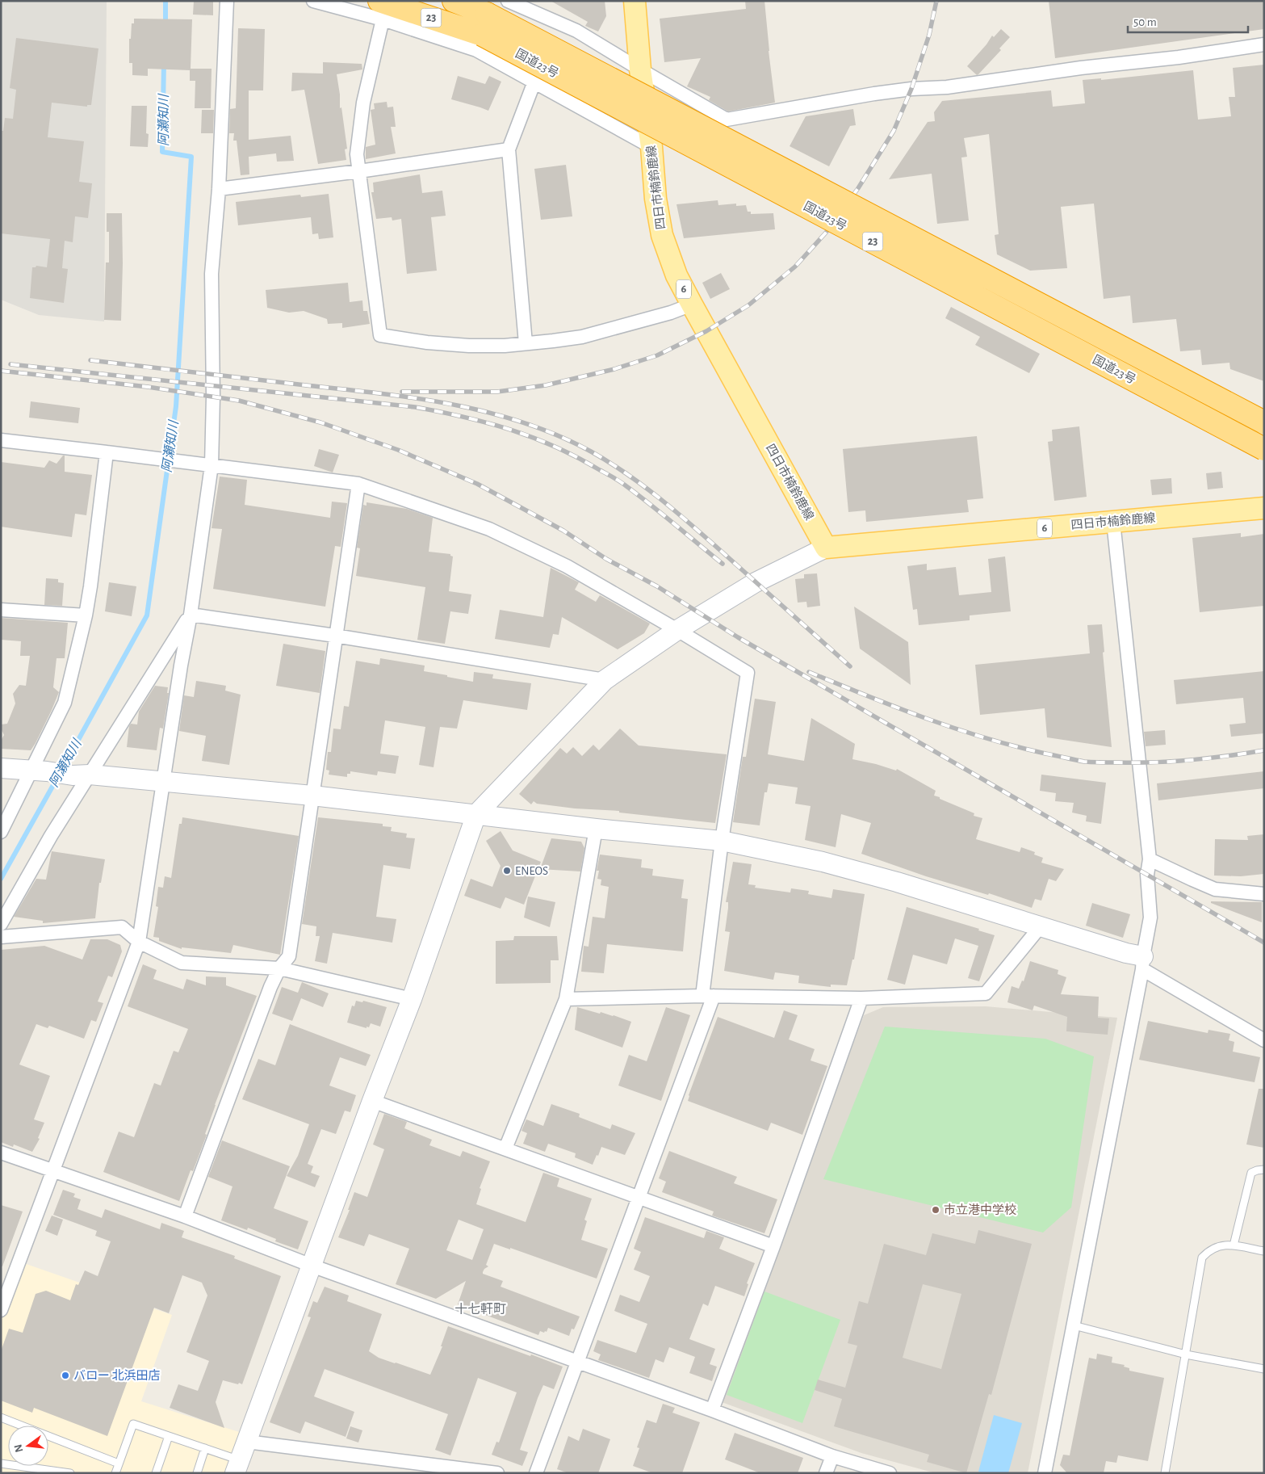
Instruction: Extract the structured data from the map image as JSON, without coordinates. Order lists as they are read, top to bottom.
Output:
{
  "streets": {
    "highway": ["23", "国道23号"],
    "main road": ["四日市楠鈴鹿線", "6"]
  },
  "districts": ["十七軒町"],
  "water": ["阿瀬知川"],
  "places": ["ENEOS", "市立港中学校", "バロー 北浜田店"],
  "scale_bar": "50 m",
  "north": "left"
}
